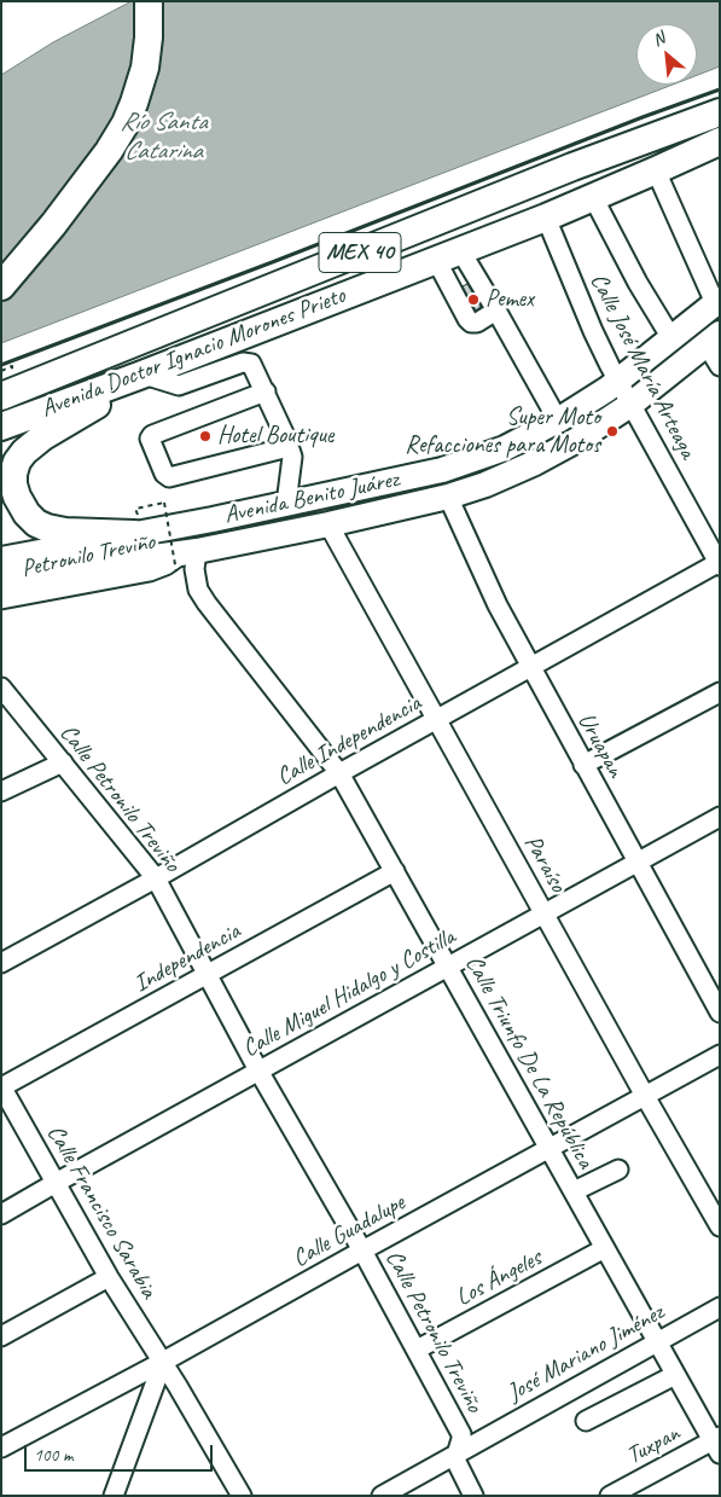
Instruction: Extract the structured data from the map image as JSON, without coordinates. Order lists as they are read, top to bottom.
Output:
{
  "streets": {
    "highway": ["MEX 40", "Avenida Doctor Ignacio Morones Prieto"],
    "main road": ["Avenida Benito Juárez"],
    "street": [
      "Calle José María Arteaga",
      "Petronilo Treviño",
      "Calle Independencia",
      "Uruapan",
      "Calle Petronilo Treviño",
      "Paraíso",
      "Independencia",
      "Calle Miguel Hidalgo y Costilla",
      "Calle Triunfo De La República",
      "Calle Francisco Sarabia",
      "Calle Guadalupe",
      "Los Ángeles",
      "José Mariano Jiménez",
      "Tuxpan"
    ]
  },
  "crossings": [
    ["Avenida Doctor Ignacio Morones Prieto", "Calle José María Arteaga"],
    ["Calle José María Arteaga", "Avenida Benito Juárez"],
    ["Calle José María Arteaga", "Calle Independencia"],
    ["Avenida Benito Juárez", "Petronilo Treviño"],
    ["Avenida Benito Juárez", "Uruapan"],
    ["Avenida Benito Juárez", "Paraíso"],
    ["Avenida Benito Juárez", "Calle Triunfo De La República"],
    ["Petronilo Treviño", "Calle Triunfo De La República"],
    ["Calle Independencia", "Uruapan"],
    ["Calle Independencia", "Calle Petronilo Treviño"],
    ["Calle Independencia", "Paraíso"],
    ["Calle Independencia", "Calle Triunfo De La República"],
    ["Uruapan", "Calle Miguel Hidalgo y Costilla"],
    ["Calle Petronilo Treviño", "Independencia"],
    ["Calle Petronilo Treviño", "Calle Miguel Hidalgo y Costilla"],
    ["Calle Petronilo Treviño", "Calle Guadalupe"],
    ["Calle Petronilo Treviño", "Los Ángeles"],
    ["Calle Petronilo Treviño", "José Mariano Jiménez"],
    ["Paraíso", "Calle Miguel Hidalgo y Costilla"],
    ["Paraíso", "Calle Guadalupe"],
    ["Independencia", "Calle Triunfo De La República"],
    ["Independencia", "Calle Francisco Sarabia"],
    ["Calle Miguel Hidalgo y Costilla", "Calle Triunfo De La República"],
    ["Calle Miguel Hidalgo y Costilla", "Calle Francisco Sarabia"],
    ["Calle Triunfo De La República", "Calle Guadalupe"],
    ["Calle Triunfo De La República", "Los Ángeles"],
    ["Calle Triunfo De La República", "José Mariano Jiménez"],
    ["Calle Triunfo De La República", "Tuxpan"],
    ["Calle Francisco Sarabia", "Calle Guadalupe"]
  ],
  "water": ["Río Santa Catarina"],
  "places": ["Pemex", "Super Moto Refacciones para Motos", "Hotel Boutique"],
  "scale_bar": "100 m",
  "north": "top left"
}
